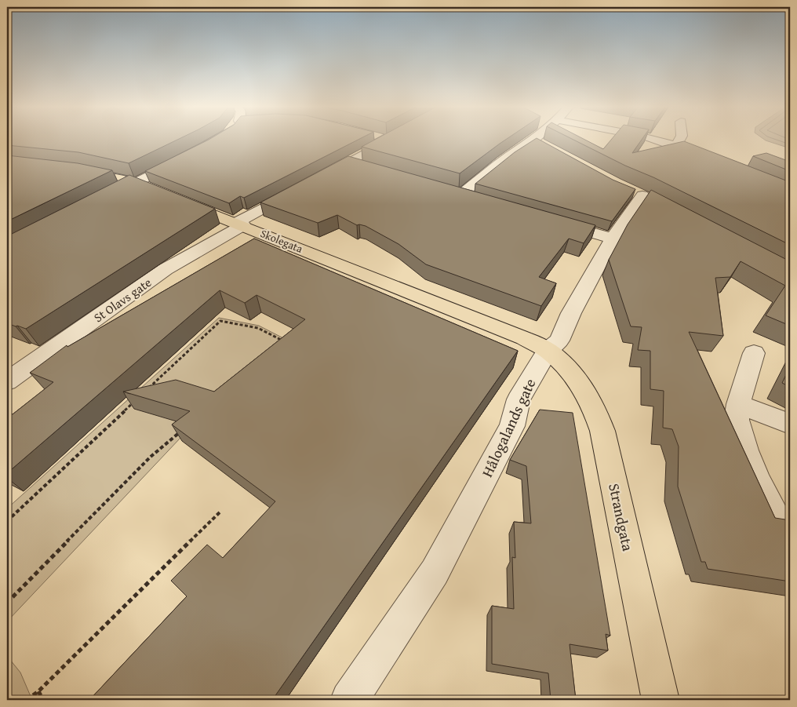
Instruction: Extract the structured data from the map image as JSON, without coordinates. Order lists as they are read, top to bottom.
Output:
{
  "streets": {
    "highway": ["Skolegata", "Strandgata"],
    "street": ["St Olavs gate", "Hålogalands gate"]
  },
  "crossings": [
    ["Skolegata", "St Olavs gate"],
    ["Skolegata", "Hålogalands gate"],
    ["Skolegata", "Strandgata"],
    ["Hålogalands gate", "Strandgata"]
  ]
}
